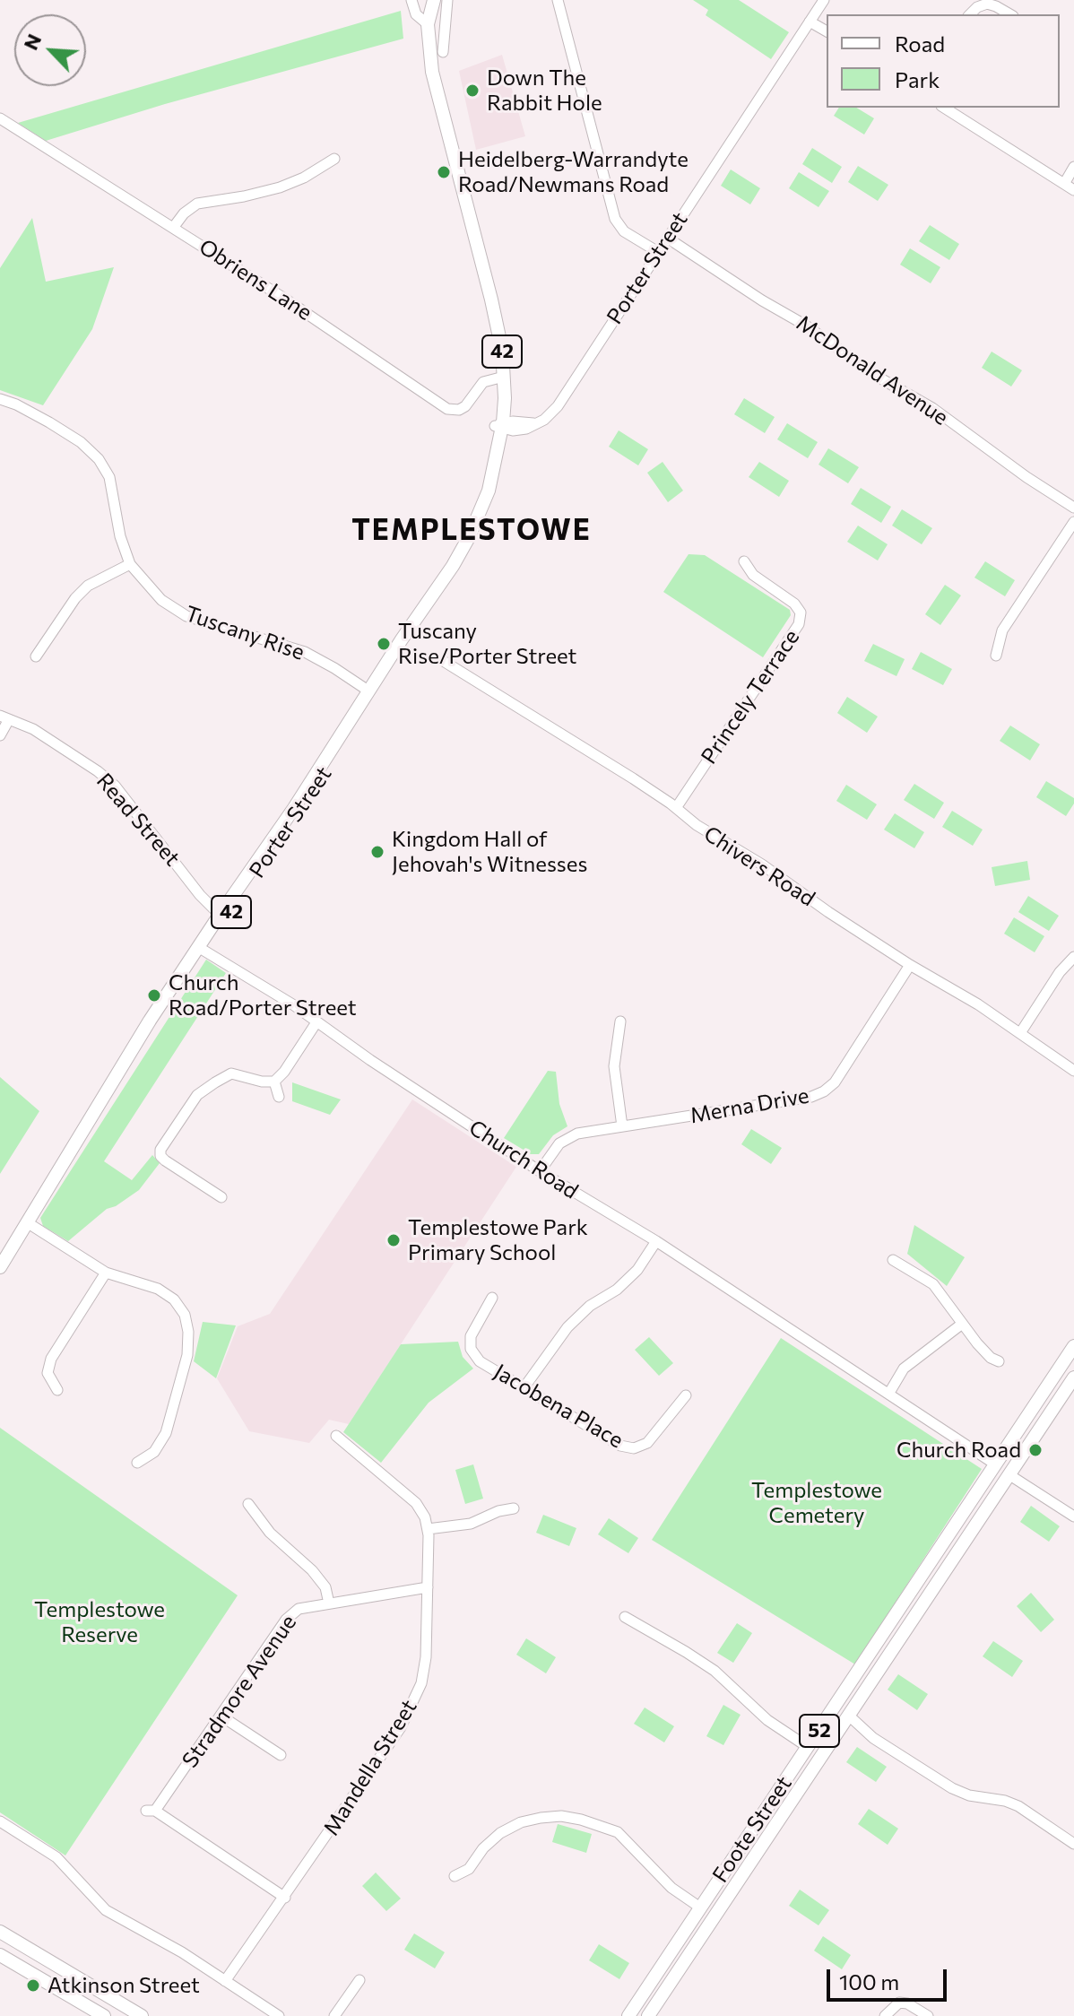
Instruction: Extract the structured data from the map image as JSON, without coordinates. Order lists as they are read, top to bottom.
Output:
{
  "streets": {
    "main road": [
      "Porter Street",
      "42",
      "52",
      "Foote Street"
    ],
    "street": [
      "Obriens Lane",
      "McDonald Avenue",
      "Tuscany Rise",
      "Princely Terrace",
      "Read Street",
      "Chivers Road",
      "Merna Drive",
      "Church Road",
      "Jacobena Place",
      "Stradmore Avenue",
      "Mandella Street"
    ]
  },
  "crossings": [
    ["Porter Street", "42"],
    ["Porter Street", "McDonald Avenue"],
    ["Porter Street", "Tuscany Rise"],
    ["Porter Street", "Read Street"],
    ["Porter Street", "Church Road"],
    ["Obriens Lane", "42"],
    ["Princely Terrace", "Chivers Road"],
    ["Chivers Road", "Merna Drive"],
    ["Merna Drive", "Church Road"],
    ["Church Road", "52"],
    ["Church Road", "Foote Street"],
    ["Stradmore Avenue", "Mandella Street"],
    ["52", "Foote Street"]
  ],
  "districts": ["TEMPLESTOWE"],
  "parks": ["Templestowe Cemetery", "Templestowe Reserve"],
  "places": [
    "Down The Rabbit Hole",
    "Heidelberg-Warrandyte Road/Newmans Road",
    "Tuscany Rise/Porter Street",
    "Kingdom Hall of Jehovah's Witnesses",
    "Church Road/Porter Street",
    "Templestowe Park Primary School",
    "Church Road",
    "Atkinson Street"
  ],
  "legend": ["Road", "Park"],
  "scale_bar": "100 m",
  "north": "top left"
}
